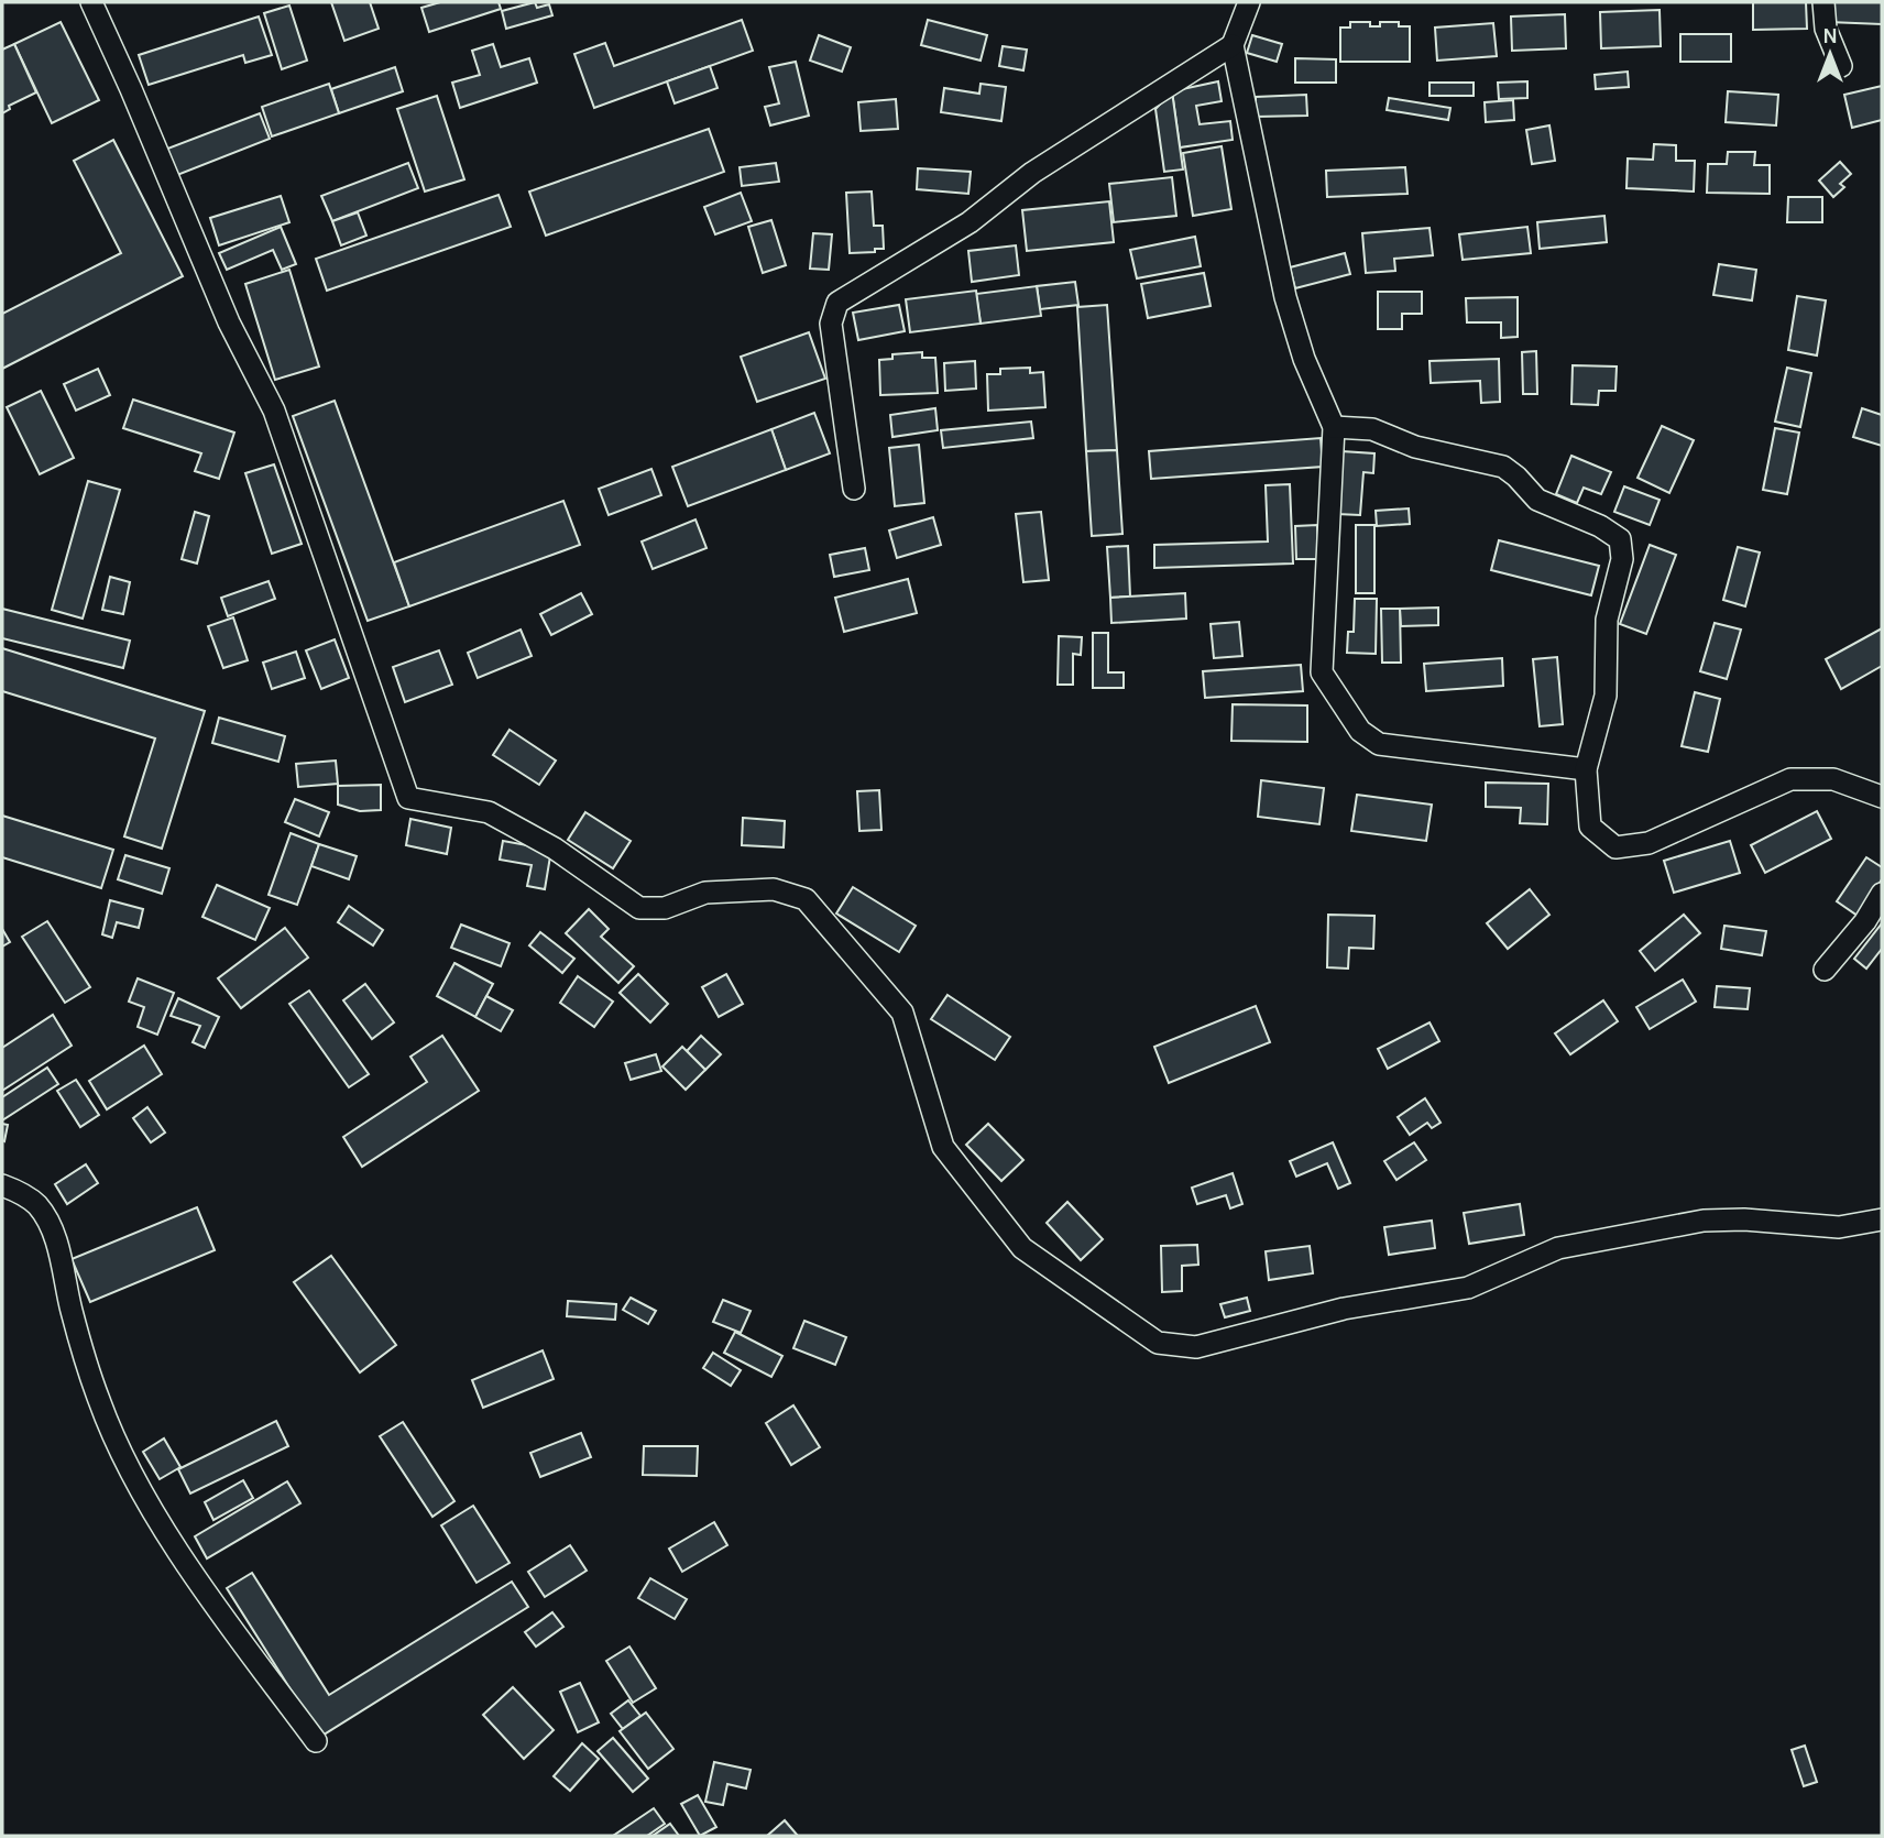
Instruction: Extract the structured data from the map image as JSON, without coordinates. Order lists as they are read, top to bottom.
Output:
{
  "north": "top"
}
